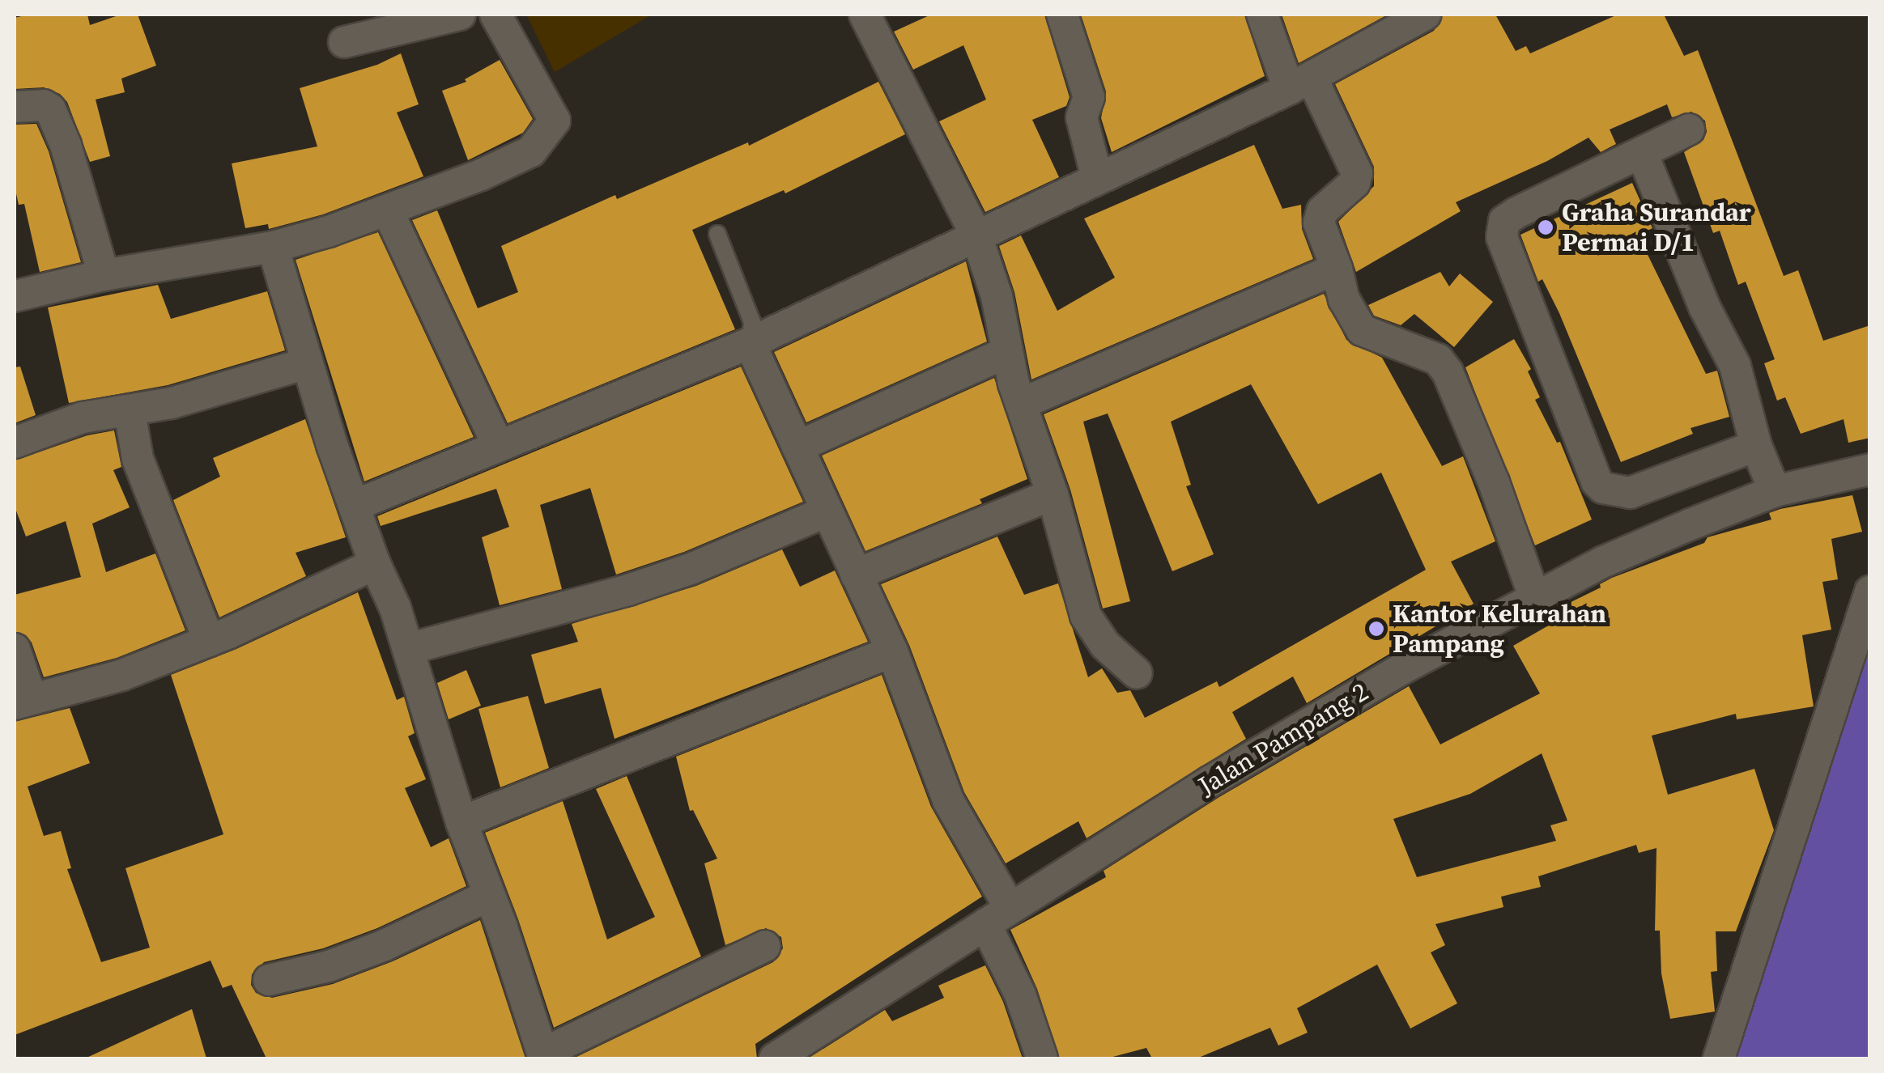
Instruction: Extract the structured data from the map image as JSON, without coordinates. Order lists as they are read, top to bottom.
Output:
{
  "streets": {
    "street": ["Jalan Pampang 2"]
  },
  "places": ["Graha Surandar Permai D/1", "Kantor Kelurahan Pampang"]
}
